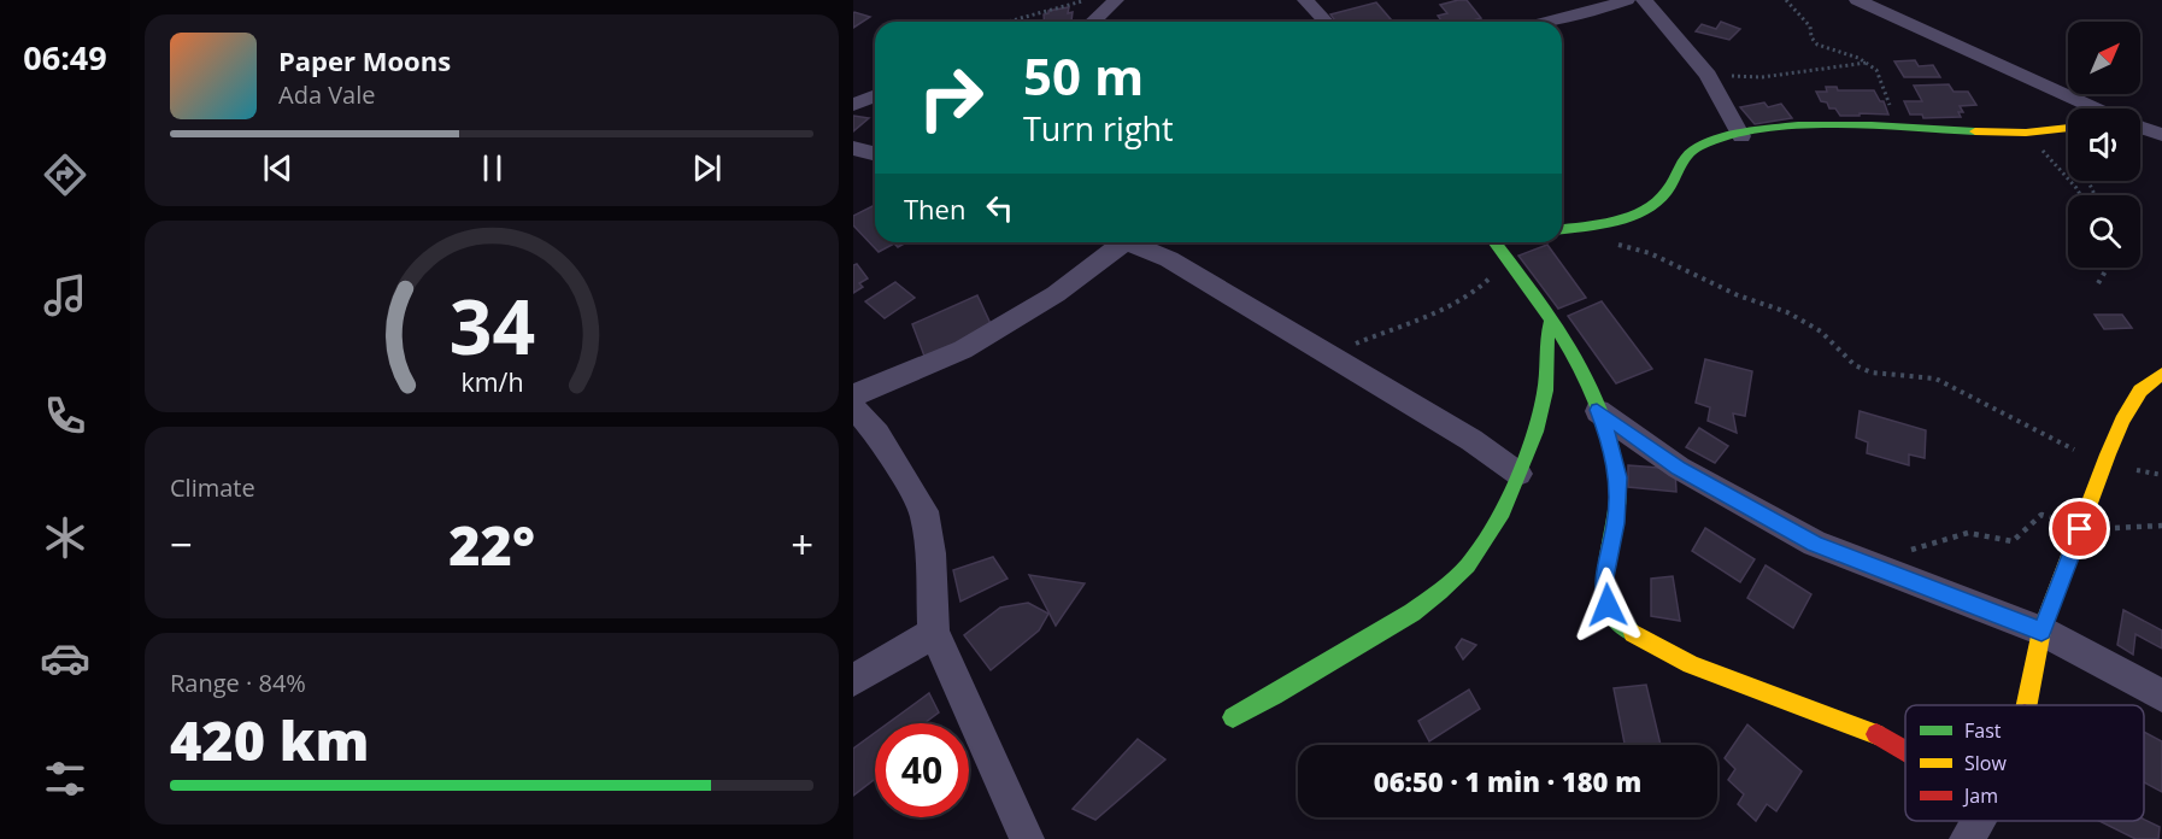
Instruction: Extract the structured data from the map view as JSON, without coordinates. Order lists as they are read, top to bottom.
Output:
{
  "legend": ["Fast", "Slow", "Jam"],
  "north": "top right",
  "page": {
    "tabs": "06:49",
    "turn": ["50 m", "Turn right"],
    "song": ["Paper Moons", "Ada Vale"],
    "then": "Then",
    "tile": [
      "Climate",
      ["Range · 84%", "420 km"]
    ],
    "heat": ["−", "22°", "+"],
    "limit": "40",
    "trip": "06:50 · 1 min · 180 m",
    "gauge": ["34", "km/h"]
  }
}
